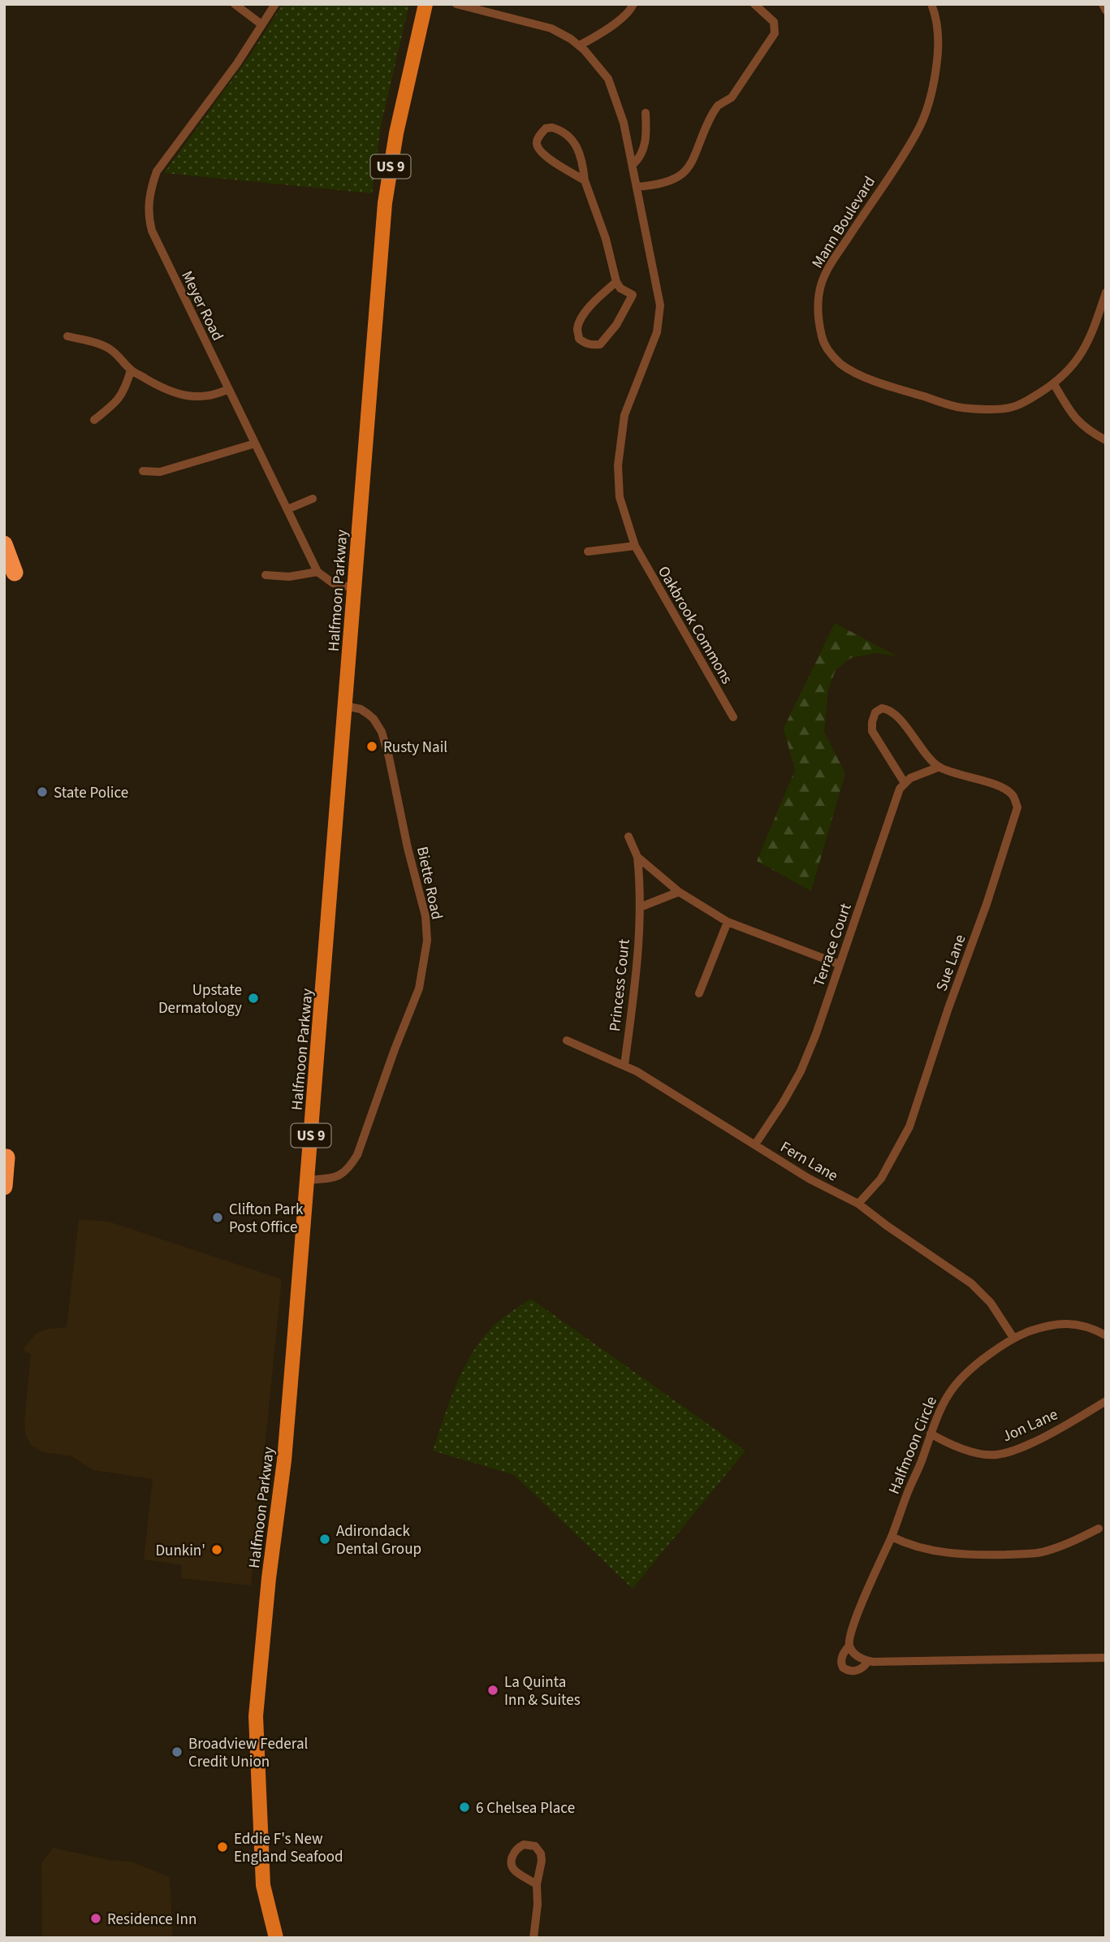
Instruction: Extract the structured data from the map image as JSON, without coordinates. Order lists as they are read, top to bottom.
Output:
{
  "streets": {
    "main road": ["US 9", "Halfmoon Parkway"],
    "street": [
      "Mann Boulevard",
      "Meyer Road",
      "Oakbrook Commons",
      "Biette Road",
      "Terrace Court",
      "Sue Lane",
      "Princess Court",
      "Fern Lane",
      "Jon Lane",
      "Halfmoon Circle"
    ]
  },
  "crossings": [
    ["Halfmoon Parkway", "Biette Road"],
    ["Terrace Court", "Princess Court"],
    ["Terrace Court", "Fern Lane"],
    ["Sue Lane", "Fern Lane"],
    ["Princess Court", "Fern Lane"],
    ["Fern Lane", "Halfmoon Circle"],
    ["Jon Lane", "Halfmoon Circle"]
  ],
  "places": [
    "Rusty Nail",
    "State Police",
    "Upstate Dermatology",
    "Clifton Park Post Office",
    "Adirondack Dental Group",
    "Dunkin'",
    "La Quinta Inn & Suites",
    "Broadview Federal Credit Union",
    "6 Chelsea Place",
    "Eddie F's New England Seafood",
    "Residence Inn"
  ]
}
